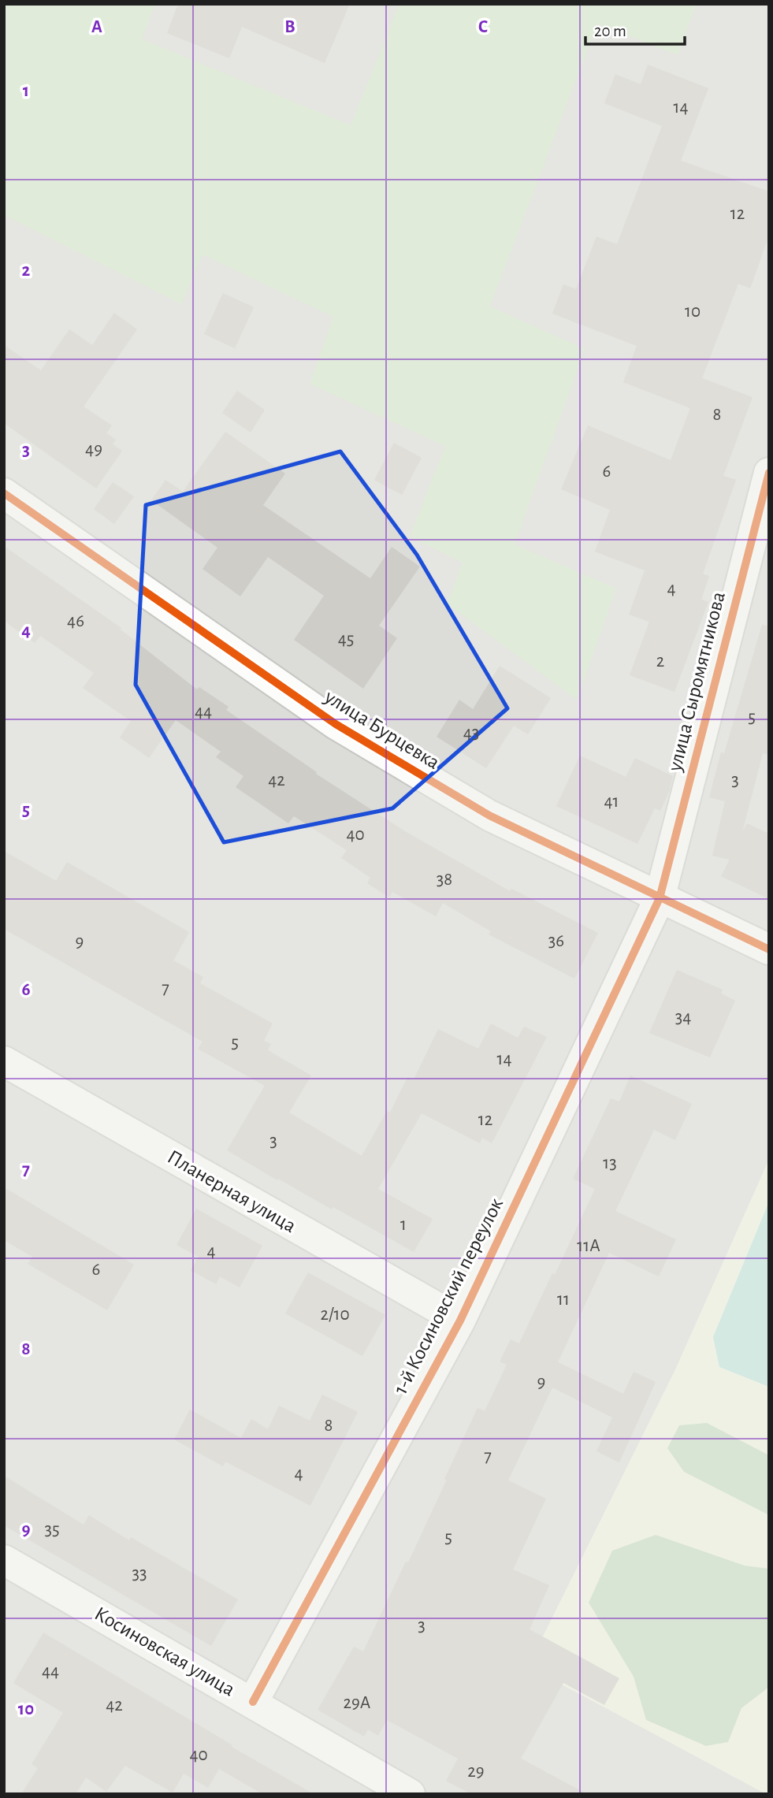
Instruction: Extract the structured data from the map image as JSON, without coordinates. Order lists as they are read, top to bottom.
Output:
{
  "streets": {
    "street": [
      "улица Сыромятникова",
      "улица Бурцевка",
      "Планерная улица",
      "1-й Косиновский переулок",
      "Косиновская улица"
    ]
  },
  "crossings": [
    ["улица Сыромятникова", "улица Бурцевка"],
    ["улица Сыромятникова", "1-й Косиновский переулок"],
    ["улица Бурцевка", "1-й Косиновский переулок"],
    ["Планерная улица", "1-й Косиновский переулок"],
    ["1-й Косиновский переулок", "Косиновская улица"]
  ],
  "house_numbers": [
    "14",
    "12",
    "10",
    "8",
    "49",
    "6",
    "4",
    "46",
    "45",
    "2",
    "44",
    "5",
    "43",
    "42",
    "3",
    "41",
    "40",
    "38",
    "36",
    "9",
    "7",
    "34",
    "5",
    "14",
    "12",
    "3",
    "13",
    "1",
    "11А",
    "4",
    "6",
    "11",
    "2/10",
    "9",
    "8",
    "7",
    "4",
    "35",
    "5",
    "33",
    "3",
    "44",
    "29А",
    "42",
    "40",
    "29"
  ],
  "scale_bar": "20 m",
  "grid": {
    "columns": ["A", "B", "C"],
    "rows": [
      "1",
      "2",
      "3",
      "4",
      "5",
      "6",
      "7",
      "8",
      "9",
      "10"
    ]
  }
}
